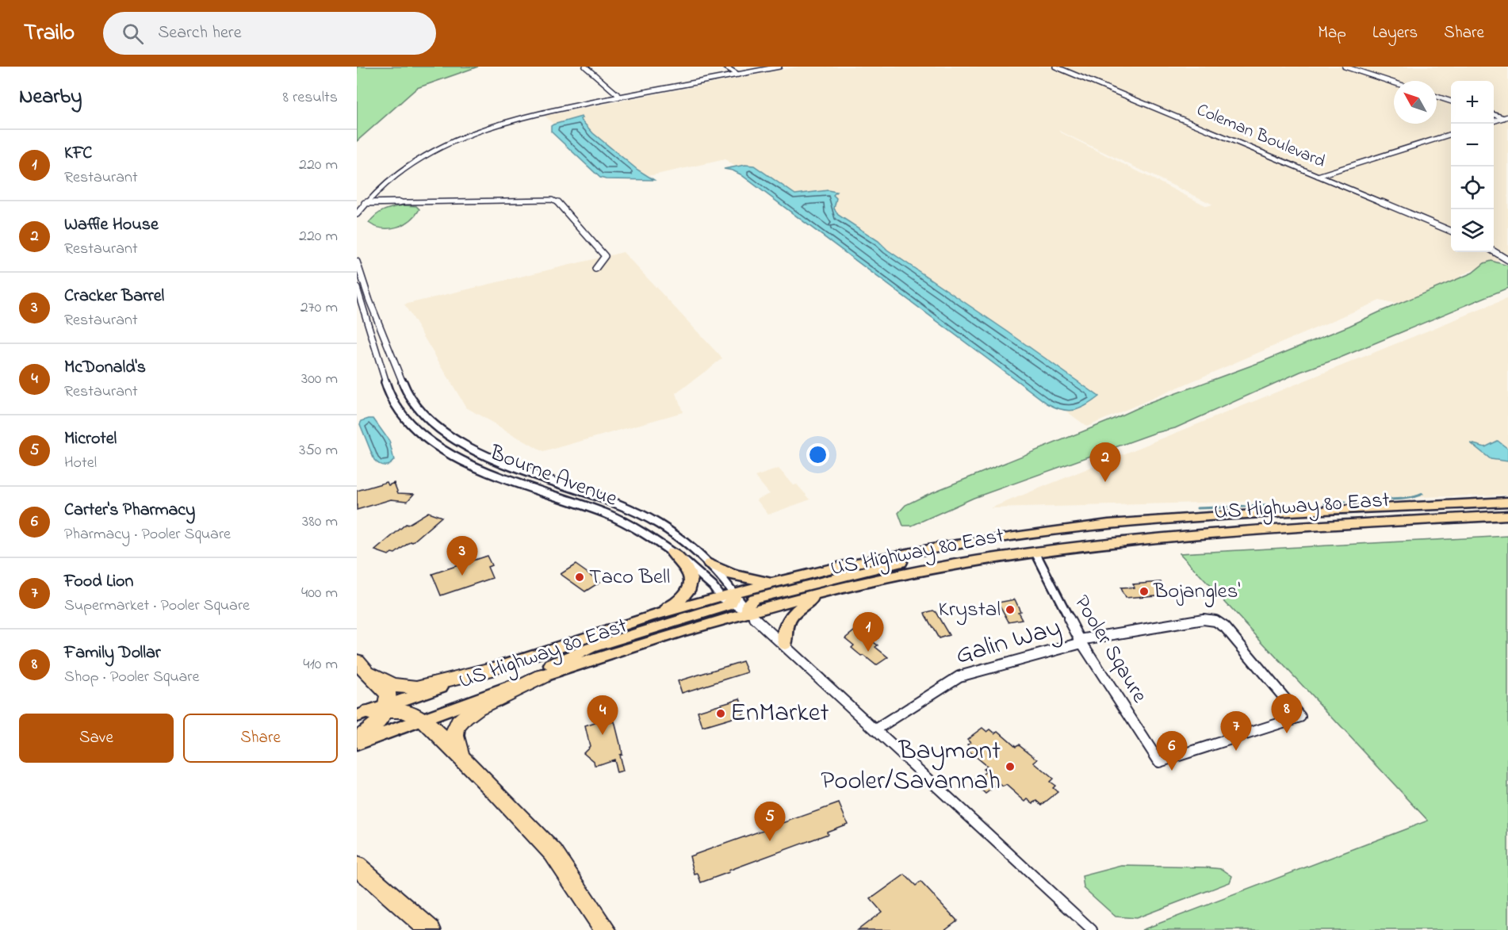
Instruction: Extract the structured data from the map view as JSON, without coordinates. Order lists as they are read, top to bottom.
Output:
{
  "streets": {
    "main road": ["US Highway 80 East"],
    "street": [
      "Coleman Boulevard",
      "Bourne Avenue",
      "Galin Way",
      "Pooler Sqaure"
    ]
  },
  "crossings": [
    ["Bourne Avenue", "US Highway 80 East"],
    ["Bourne Avenue", "Galin Way"],
    ["US Highway 80 East", "Pooler Sqaure"],
    ["Galin Way", "Pooler Sqaure"]
  ],
  "places": [
    "Taco Bell",
    "Bojangles'",
    "Krystal",
    "EnMarket",
    "Baymont Pooler/Savannah"
  ],
  "north": "top left",
  "page": {
    "header": "Trailo",
    "search": "Search here",
    "nav": ["Map", "Layers", "Share"],
    "heading": ["Nearby", "8 results"],
    "map_buttons": ["+", "−"],
    "list": [
      {
        "mark": "1",
        "name": "KFC",
        "note": "Restaurant",
        "value": "220 m"
      },
      {
        "mark": "2",
        "name": "Waffle House",
        "note": "Restaurant",
        "value": "220 m"
      },
      {
        "mark": "3",
        "name": "Cracker Barrel",
        "note": "Restaurant",
        "value": "270 m"
      },
      {
        "mark": "4",
        "name": "McDonald's",
        "note": "Restaurant",
        "value": "300 m"
      },
      {
        "mark": "5",
        "name": "Microtel",
        "note": "Hotel",
        "value": "350 m"
      },
      {
        "mark": "6",
        "name": "Carter's Pharmacy",
        "note": "Pharmacy · Pooler Square",
        "value": "380 m"
      },
      {
        "mark": "7",
        "name": "Food Lion",
        "note": "Supermarket · Pooler Square",
        "value": "400 m"
      },
      {
        "mark": "8",
        "name": "Family Dollar",
        "note": "Shop · Pooler Square",
        "value": "410 m"
      }
    ],
    "pins": [
      "2",
      "3",
      "1",
      "8",
      "4",
      "7",
      "6",
      "5"
    ],
    "buttons": ["Save", "Share"]
  }
}
